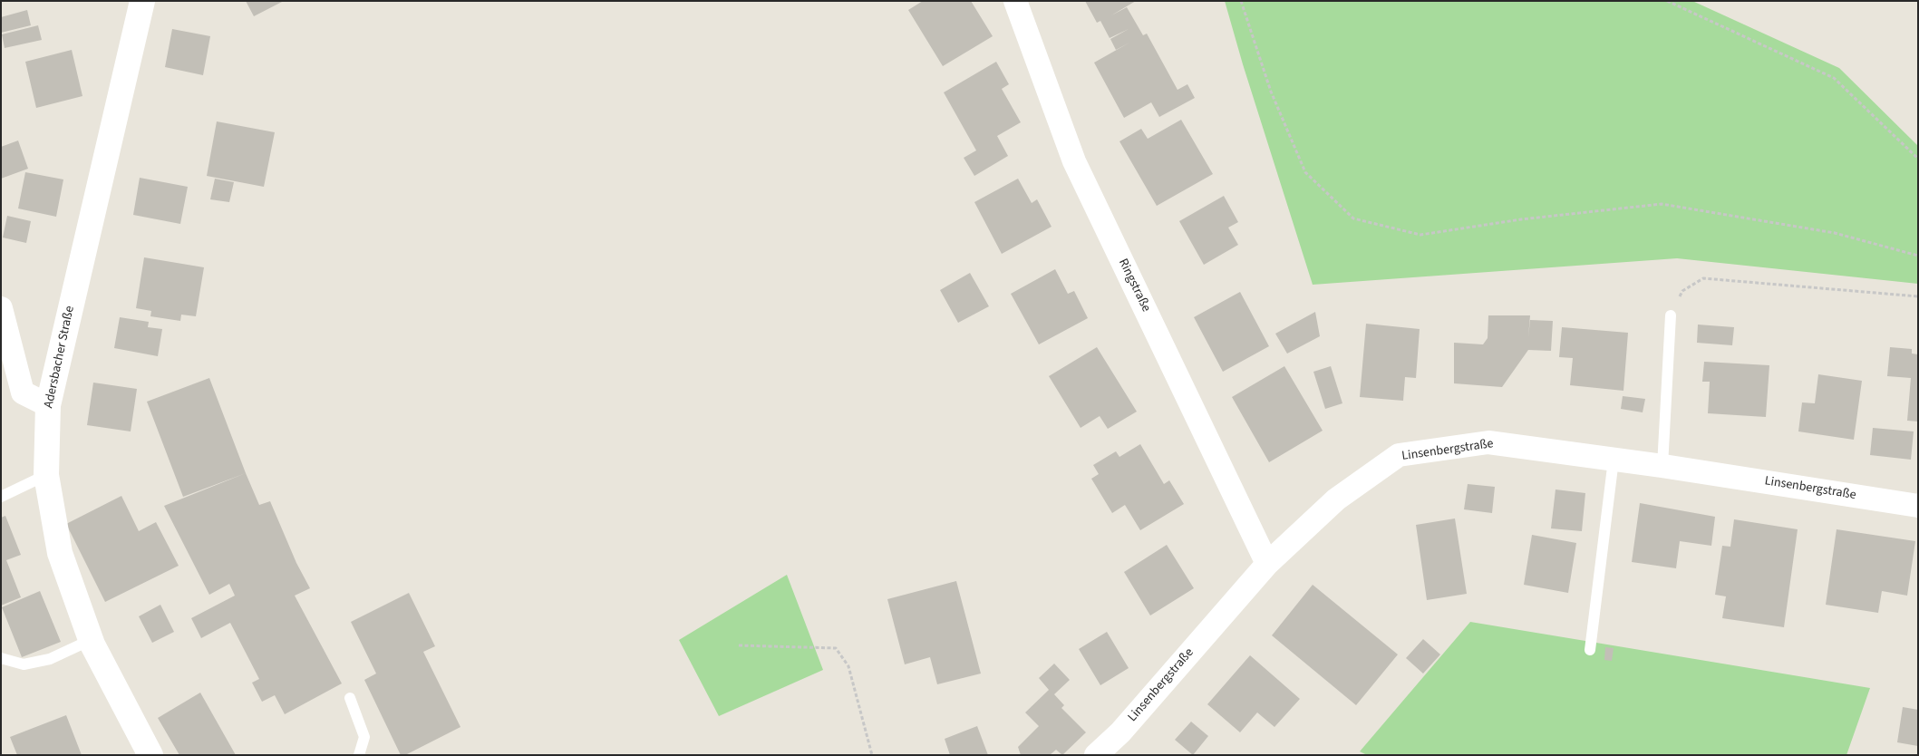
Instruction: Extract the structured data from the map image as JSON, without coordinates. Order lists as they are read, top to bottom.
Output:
{
  "streets": {
    "street": ["Ringstraße", "Adersbacher Straße", "Linsenbergstraße"]
  },
  "crossings": [
    ["Ringstraße", "Linsenbergstraße"]
  ]
}
